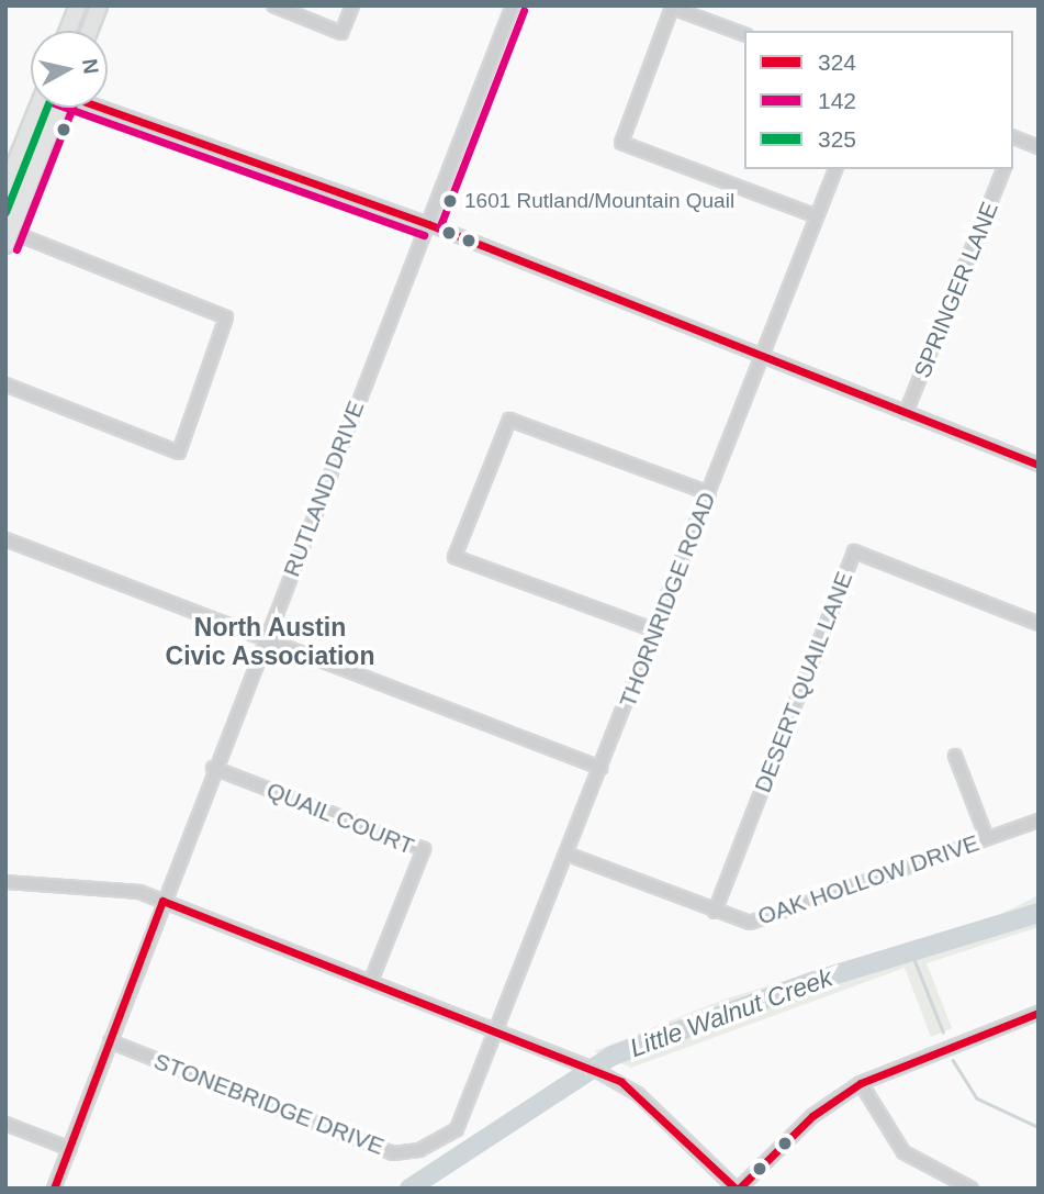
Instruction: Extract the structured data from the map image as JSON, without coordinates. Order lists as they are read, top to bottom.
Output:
{
  "streets": {
    "street": [
      "SPRINGER LANE",
      "RUTLAND DRIVE",
      "THORNRIDGE ROAD",
      "DESERT QUAIL LANE",
      "QUAIL COURT",
      "OAK HOLLOW DRIVE",
      "STONEBRIDGE DRIVE"
    ]
  },
  "crossings": [
    ["RUTLAND DRIVE", "QUAIL COURT"],
    ["RUTLAND DRIVE", "STONEBRIDGE DRIVE"],
    ["THORNRIDGE ROAD", "OAK HOLLOW DRIVE"],
    ["THORNRIDGE ROAD", "STONEBRIDGE DRIVE"],
    ["DESERT QUAIL LANE", "OAK HOLLOW DRIVE"]
  ],
  "districts": ["North Austin Civic Association"],
  "water": ["Little Walnut Creek"],
  "places": ["1601 Rutland/Mountain Quail"],
  "lines": ["transit line 142", "transit line 324", "transit line 325"],
  "legend": ["324", "142", "325"],
  "north": "right"
}
